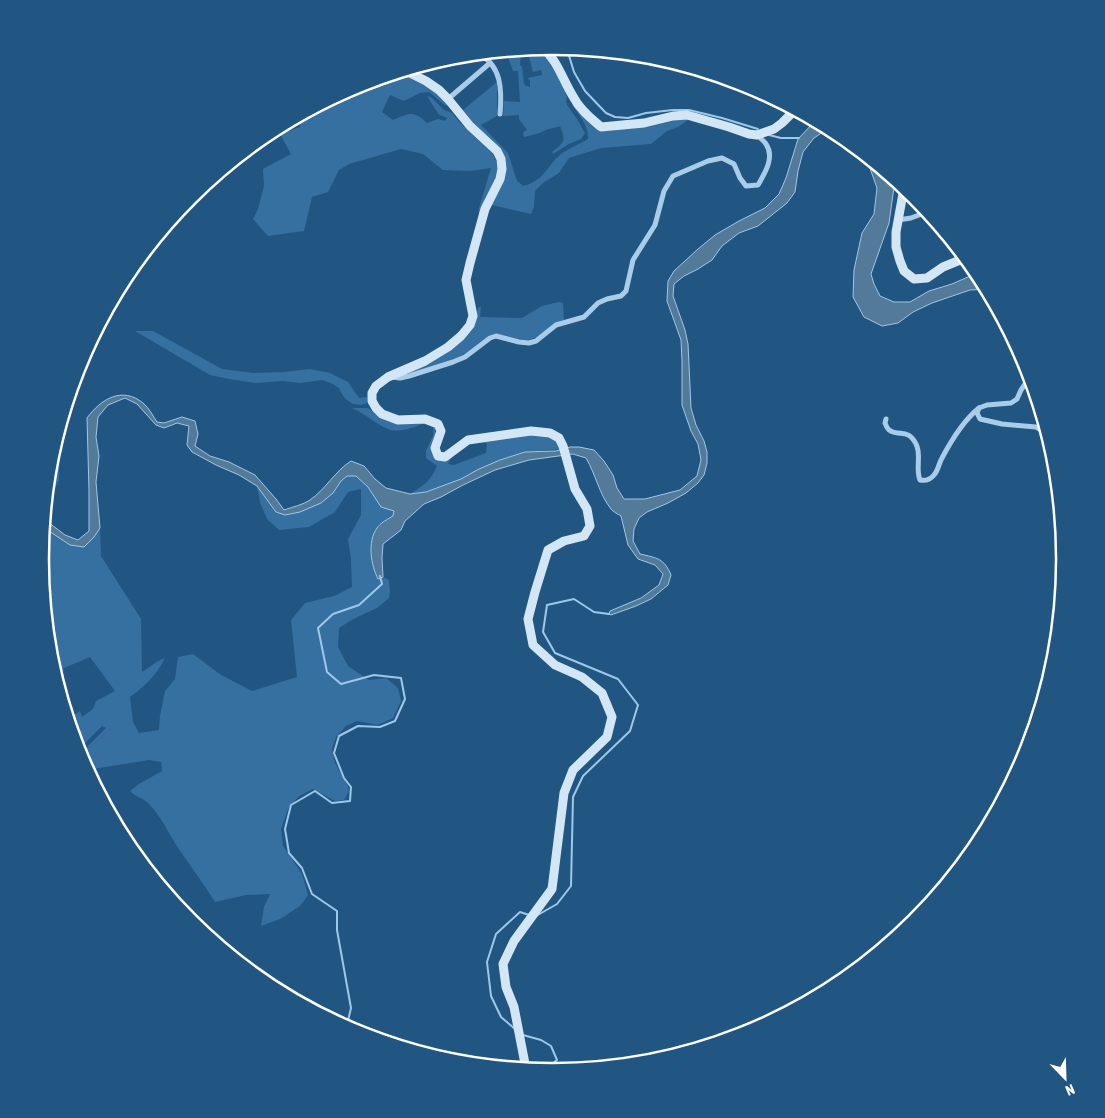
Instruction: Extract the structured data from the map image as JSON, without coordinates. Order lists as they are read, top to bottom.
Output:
{
  "north": "bottom right"
}
